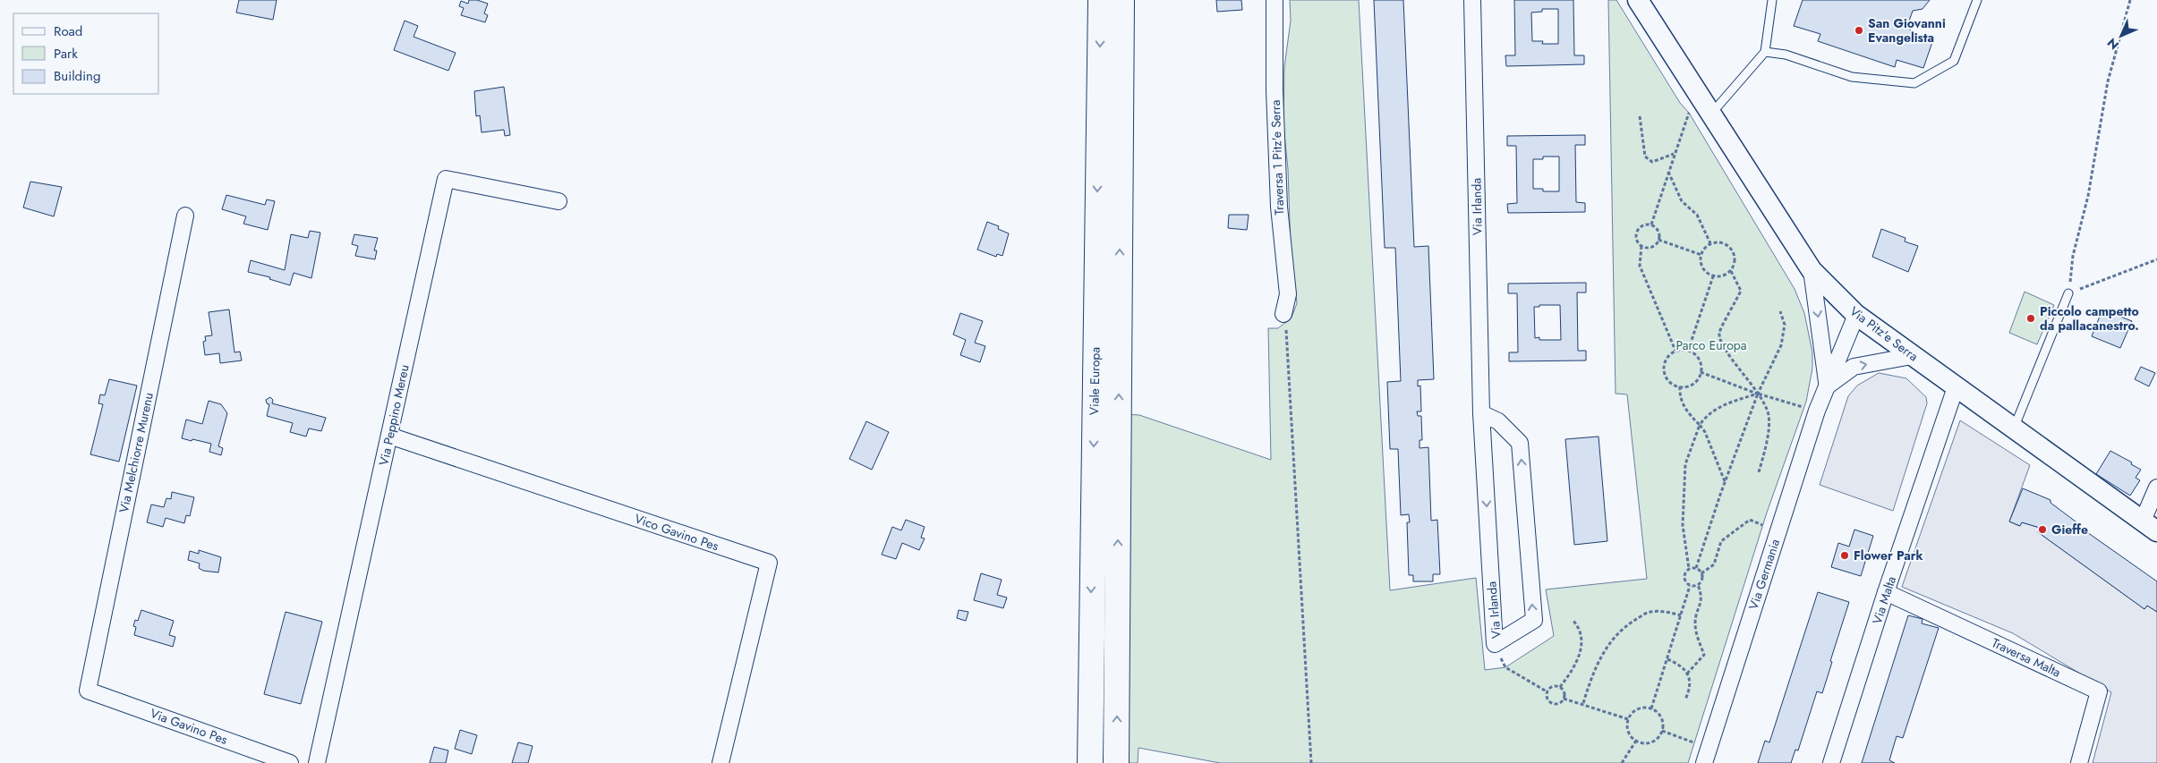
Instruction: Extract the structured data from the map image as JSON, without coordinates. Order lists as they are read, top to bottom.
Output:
{
  "streets": {
    "main road": ["Viale Europa"],
    "street": [
      "Traversa 1 Pitz'e Serra",
      "Via Irlanda",
      "Via Pitz'e Serra",
      "Via Peppino Mereu",
      "Via Melchiorre Murenu",
      "Vico Gavino Pes",
      "Via Germania",
      "Via Malta",
      "Traversa Malta",
      "Via Gavino Pes"
    ]
  },
  "crossings": [
    ["Via Pitz'e Serra", "Via Germania"],
    ["Via Pitz'e Serra", "Via Malta"],
    ["Via Peppino Mereu", "Vico Gavino Pes"],
    ["Via Melchiorre Murenu", "Via Gavino Pes"],
    ["Via Malta", "Traversa Malta"]
  ],
  "parks": ["Parco Europa"],
  "places": [
    "San Giovanni Evangelista",
    "Piccolo campetto da pallacanestro.",
    "Gieffe",
    "Flower Park"
  ],
  "legend": ["Road", "Park", "Building"],
  "north": "bottom left"
}
